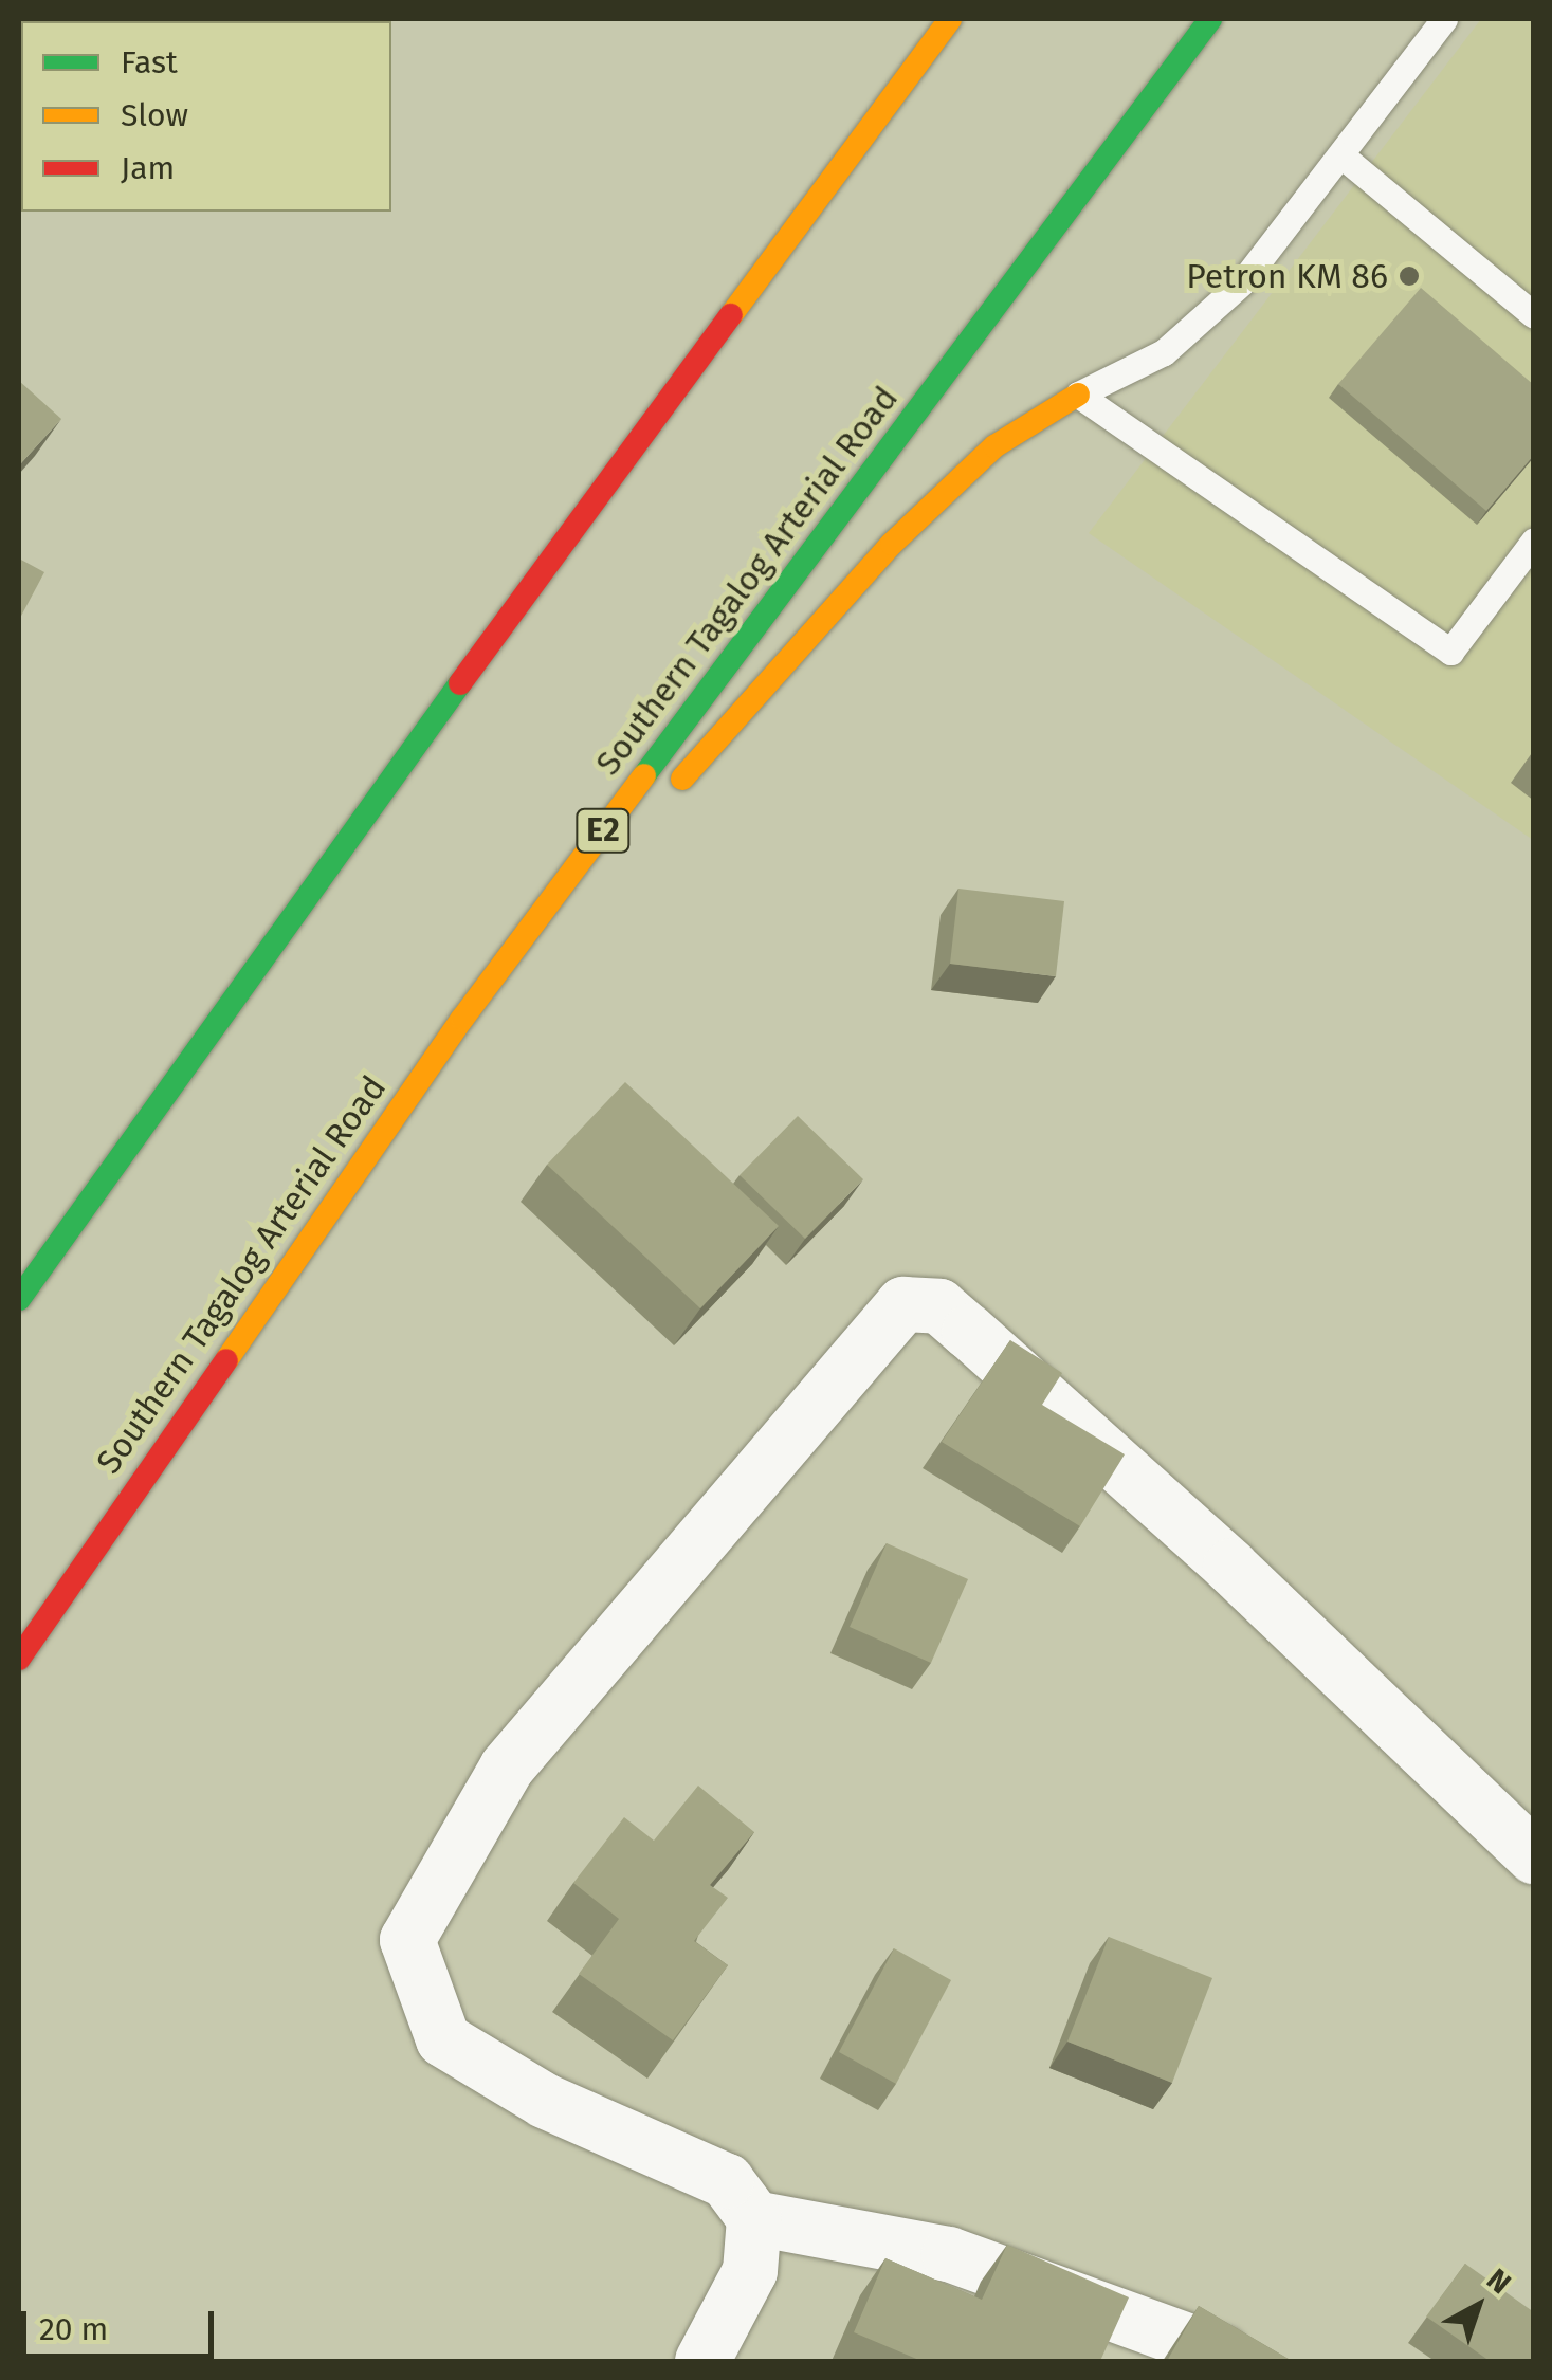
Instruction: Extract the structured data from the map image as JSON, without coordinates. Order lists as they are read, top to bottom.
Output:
{
  "streets": {
    "highway": ["Southern Tagalog Arterial Road", "E2"]
  },
  "places": ["Petron KM 86"],
  "legend": ["Fast", "Slow", "Jam"],
  "scale_bar": "20 m",
  "north": "top right"
}
